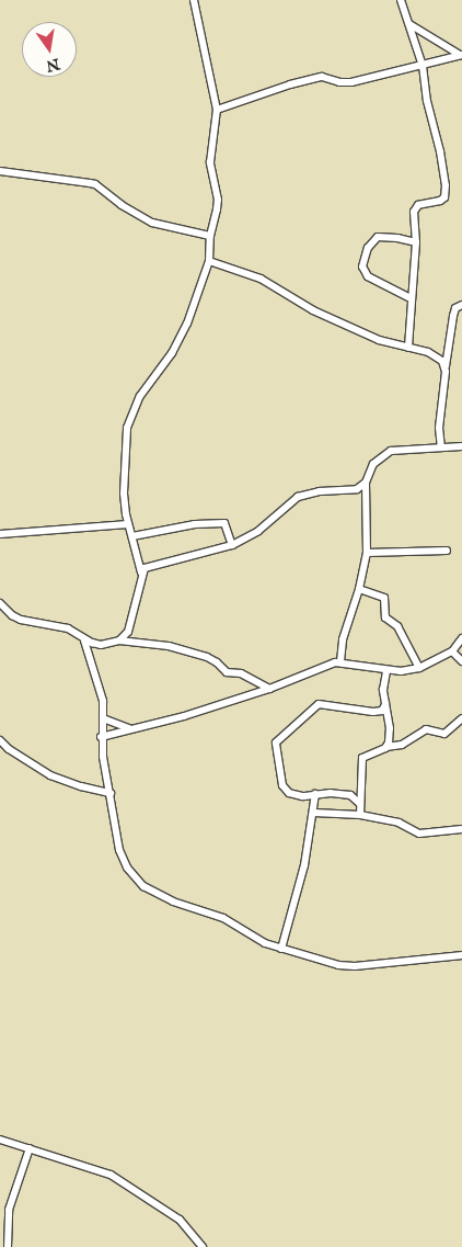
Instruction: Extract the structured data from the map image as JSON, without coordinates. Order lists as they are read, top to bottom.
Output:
{
  "north": "bottom"
}
